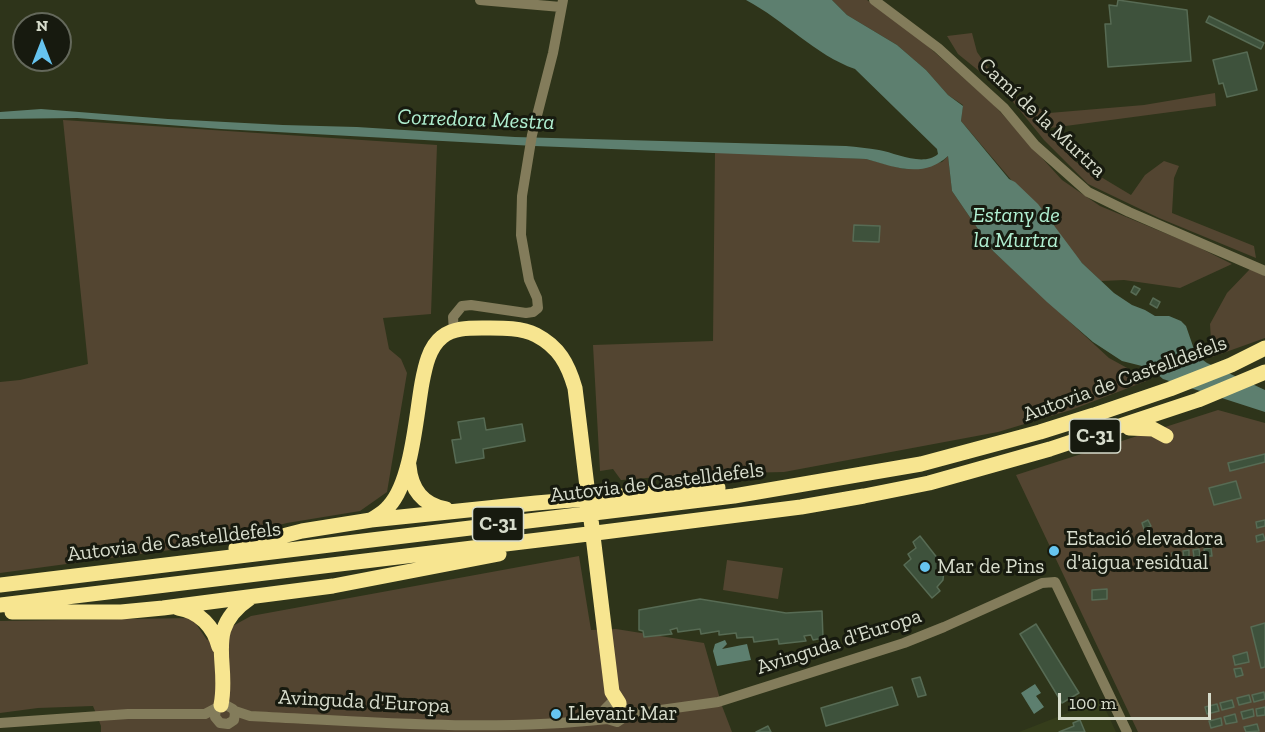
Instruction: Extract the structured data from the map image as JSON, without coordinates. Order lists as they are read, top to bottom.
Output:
{
  "streets": {
    "highway": ["Autovia de Castelldefels", "C-31"],
    "street": ["Camí de la Murtra", "Avinguda d'Europa"]
  },
  "water": ["Corredora Mestra", "Estany de la Murtra"],
  "places": ["Estació elevadora d'aigua residual", "Mar de Pins", "Llevant Mar"],
  "scale_bar": "100 m",
  "north": "top"
}
